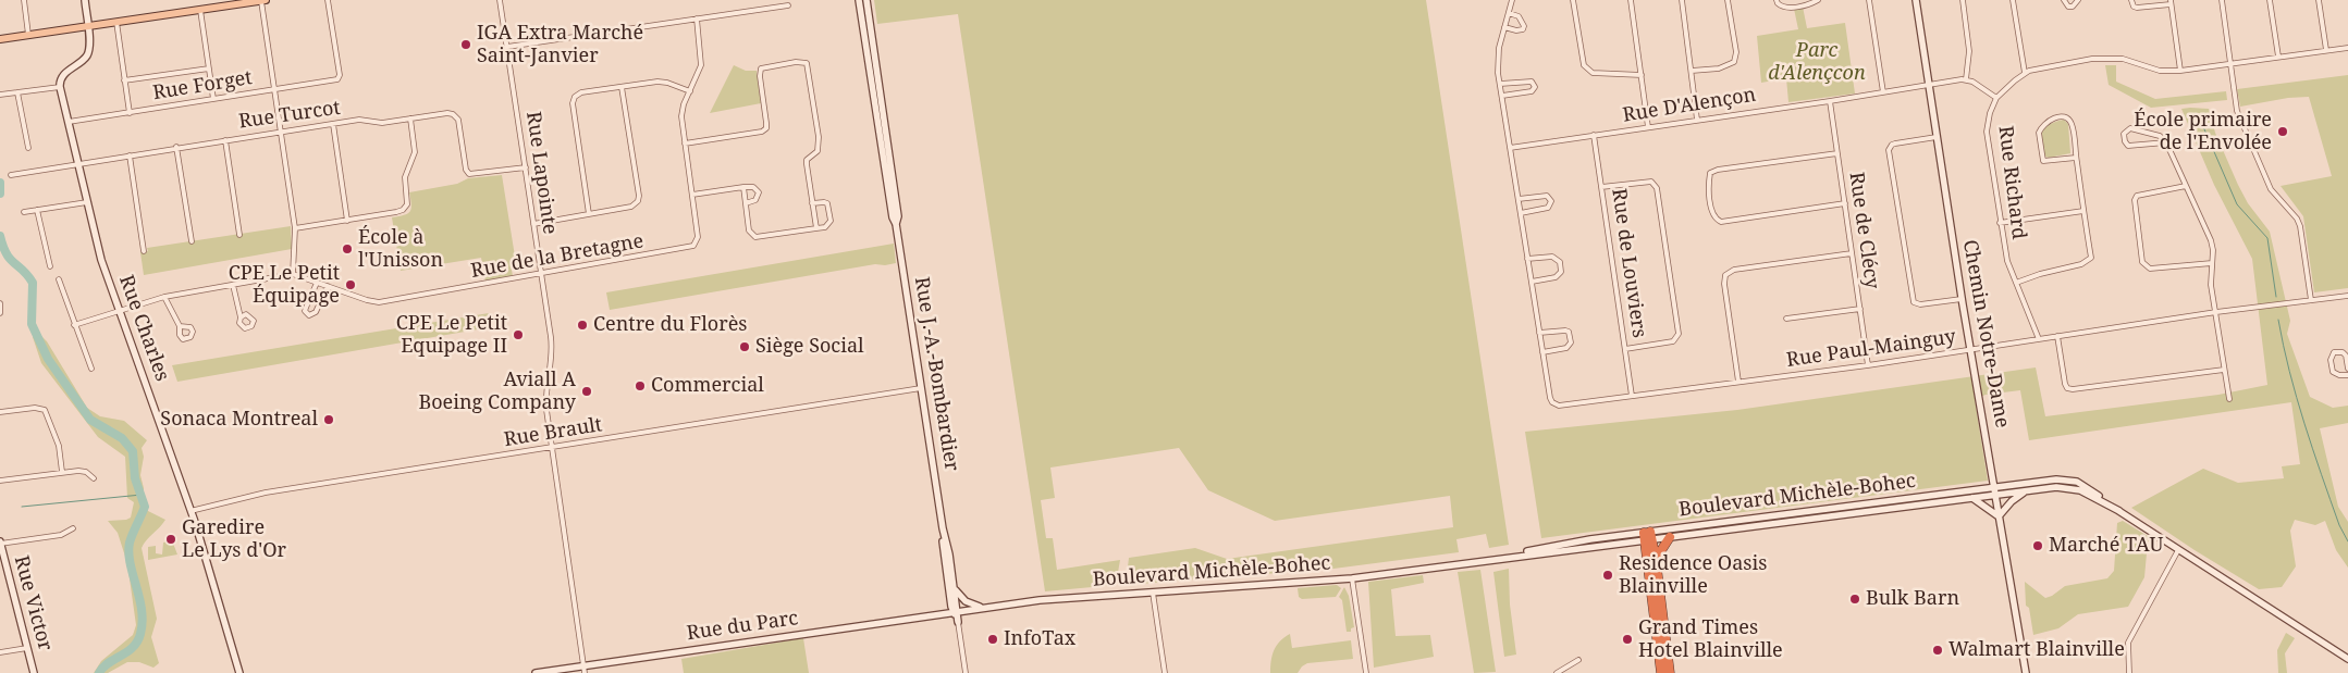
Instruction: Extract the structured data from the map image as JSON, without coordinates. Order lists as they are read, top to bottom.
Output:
{
  "streets": {
    "street": [
      "Rue Forget",
      "Rue D'Alençon",
      "Rue Turcot",
      "Rue Lapointe",
      "Rue Richard",
      "Rue de Clécy",
      "Rue de la Bretagne",
      "Rue de Louviers",
      "Rue Charles",
      "Chemin Notre-Dame",
      "Rue Paul-Mainguy",
      "Rue J.-A.-Bombardier",
      "Rue Brault",
      "Boulevard Michèle-Bohec",
      "Rue Victor",
      "Rue du Parc"
    ]
  },
  "crossings": [
    ["Rue Forget", "Rue Charles"],
    ["Rue D'Alençon", "Rue de Clécy"],
    ["Rue D'Alençon", "Rue de Louviers"],
    ["Rue D'Alençon", "Chemin Notre-Dame"],
    ["Rue Turcot", "Rue Lapointe"],
    ["Rue Turcot", "Rue Charles"],
    ["Rue Lapointe", "Rue de la Bretagne"],
    ["Rue Lapointe", "Rue Brault"],
    ["Rue Lapointe", "Rue du Parc"],
    ["Rue Richard", "Rue Paul-Mainguy"],
    ["Rue de Clécy", "Rue Paul-Mainguy"],
    ["Rue de Louviers", "Rue Paul-Mainguy"],
    ["Rue Charles", "Rue Brault"],
    ["Chemin Notre-Dame", "Rue Paul-Mainguy"],
    ["Chemin Notre-Dame", "Boulevard Michèle-Bohec"],
    ["Rue J.-A.-Bombardier", "Rue Brault"],
    ["Rue J.-A.-Bombardier", "Boulevard Michèle-Bohec"],
    ["Rue J.-A.-Bombardier", "Rue du Parc"],
    ["Boulevard Michèle-Bohec", "Rue du Parc"]
  ],
  "parks": ["Parc d'Alençcon"],
  "places": [
    "IGA Extra Marché Saint-Janvier",
    "École primaire de l'Envolée",
    "École à l'Unisson",
    "CPE Le Petit Équipage",
    "Centre du Florès",
    "CPE Le Petit Equipage II",
    "Siège Social",
    "Commercial",
    "Aviall A Boeing Company",
    "Sonaca Montreal",
    "Garedire Le Lys d'Or",
    "Marché TAU",
    "Residence Oasis Blainville",
    "Bulk Barn",
    "InfoTax",
    "Grand Times Hotel Blainville",
    "Walmart Blainville"
  ]
}
